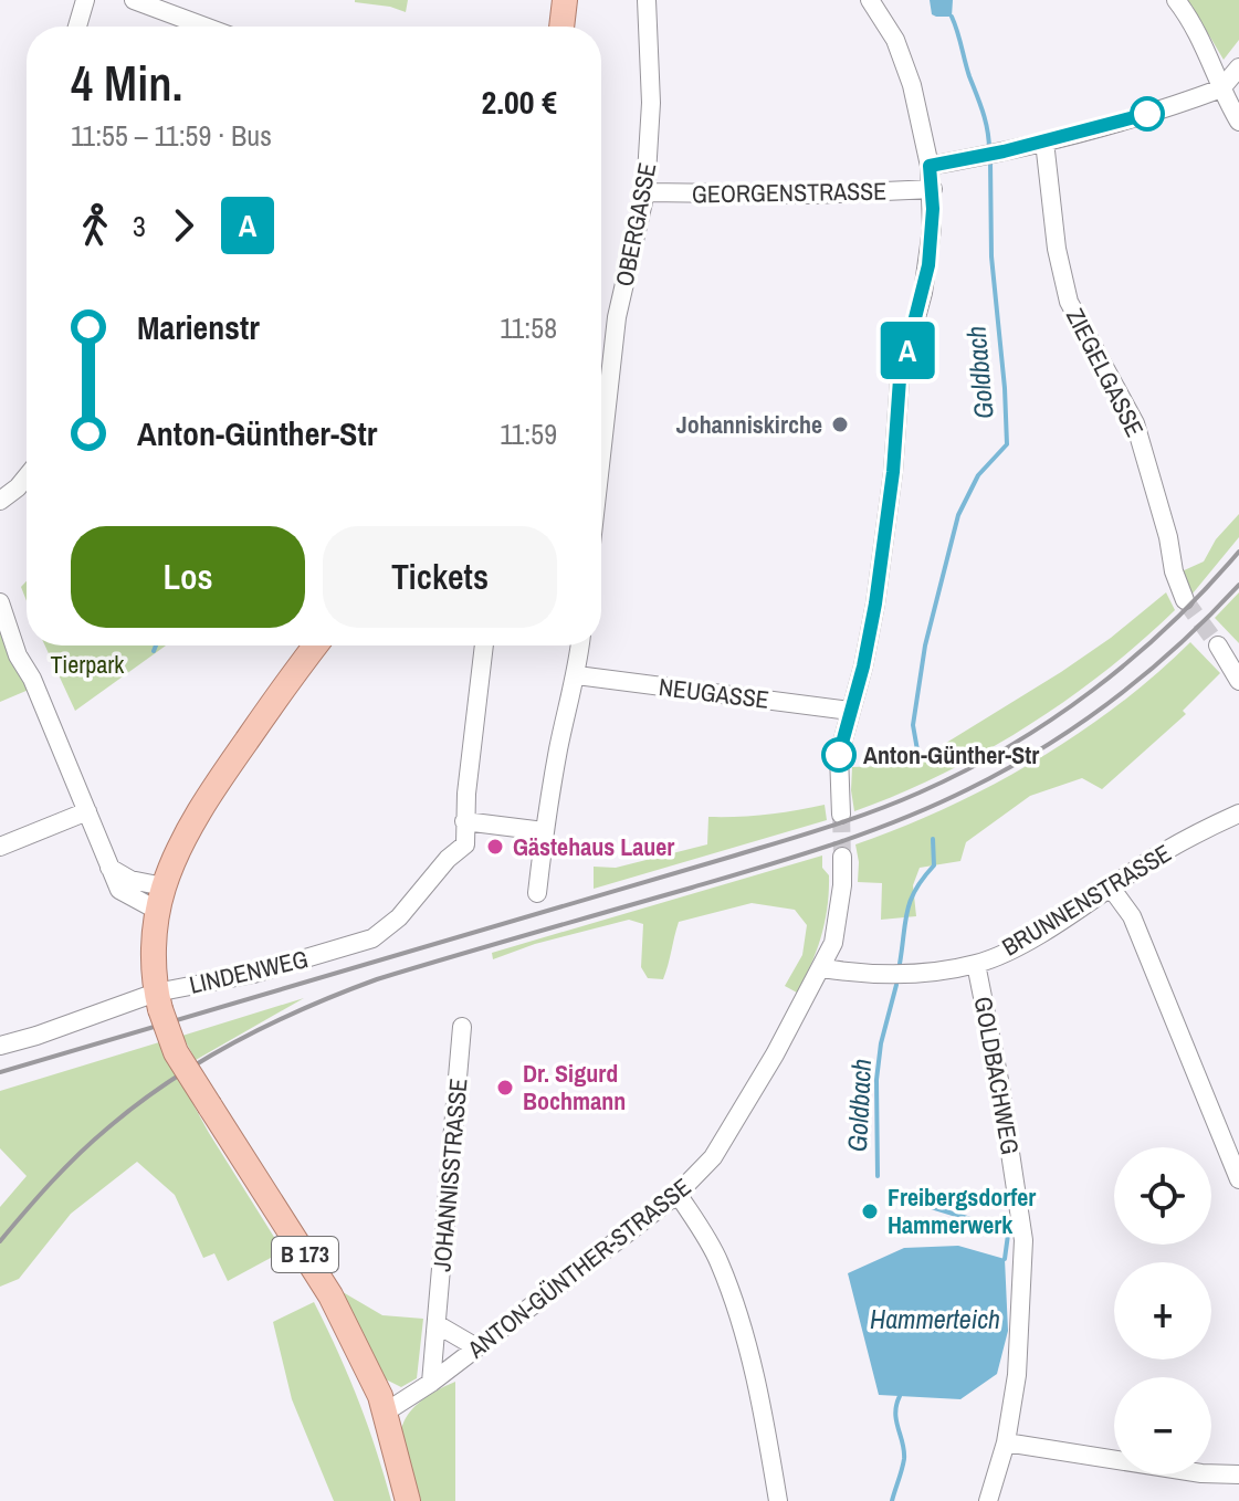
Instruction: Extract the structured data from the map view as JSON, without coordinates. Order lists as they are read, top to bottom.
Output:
{
  "streets": {
    "main road": ["B 173"],
    "street": [
      "GEORGENSTRASSE",
      "OBERGASSE",
      "ZIEGELGASSE",
      "NEUGASSE",
      "BRUNNENSTRASSE",
      "LINDENWEG",
      "GOLDBACHWEG",
      "JOHANNISSTRASSE",
      "ANTON-GÜNTHER-STRASSE"
    ]
  },
  "crossings": [
    ["GEORGENSTRASSE", "OBERGASSE"],
    ["BRUNNENSTRASSE", "GOLDBACHWEG"],
    ["BRUNNENSTRASSE", "ANTON-GÜNTHER-STRASSE"],
    ["LINDENWEG", "B 173"],
    ["JOHANNISSTRASSE", "ANTON-GÜNTHER-STRASSE"],
    ["B 173", "ANTON-GÜNTHER-STRASSE"]
  ],
  "water": ["Goldbach", "Hammerteich"],
  "parks": ["Tierpark"],
  "places": [
    "Johanniskirche",
    "Anton-Günther-Str",
    "Gästehaus Lauer",
    "Dr. Sigurd Bochmann",
    "Freibergsdorfer Hammerwerk"
  ],
  "lines": ["bus line A"],
  "page": {
    "on_map": "A",
    "heading": ["4 Min.", "11:55 – 11:59 · Bus", "2.00 €"],
    "legs": ["3", "A"],
    "list": [
      {
        "name": "Marienstr",
        "value": "11:58"
      },
      {
        "name": "Anton-Günther-Str",
        "value": "11:59"
      }
    ],
    "buttons": ["Los", "Tickets"],
    "map_buttons": ["+", "−"]
  }
}
